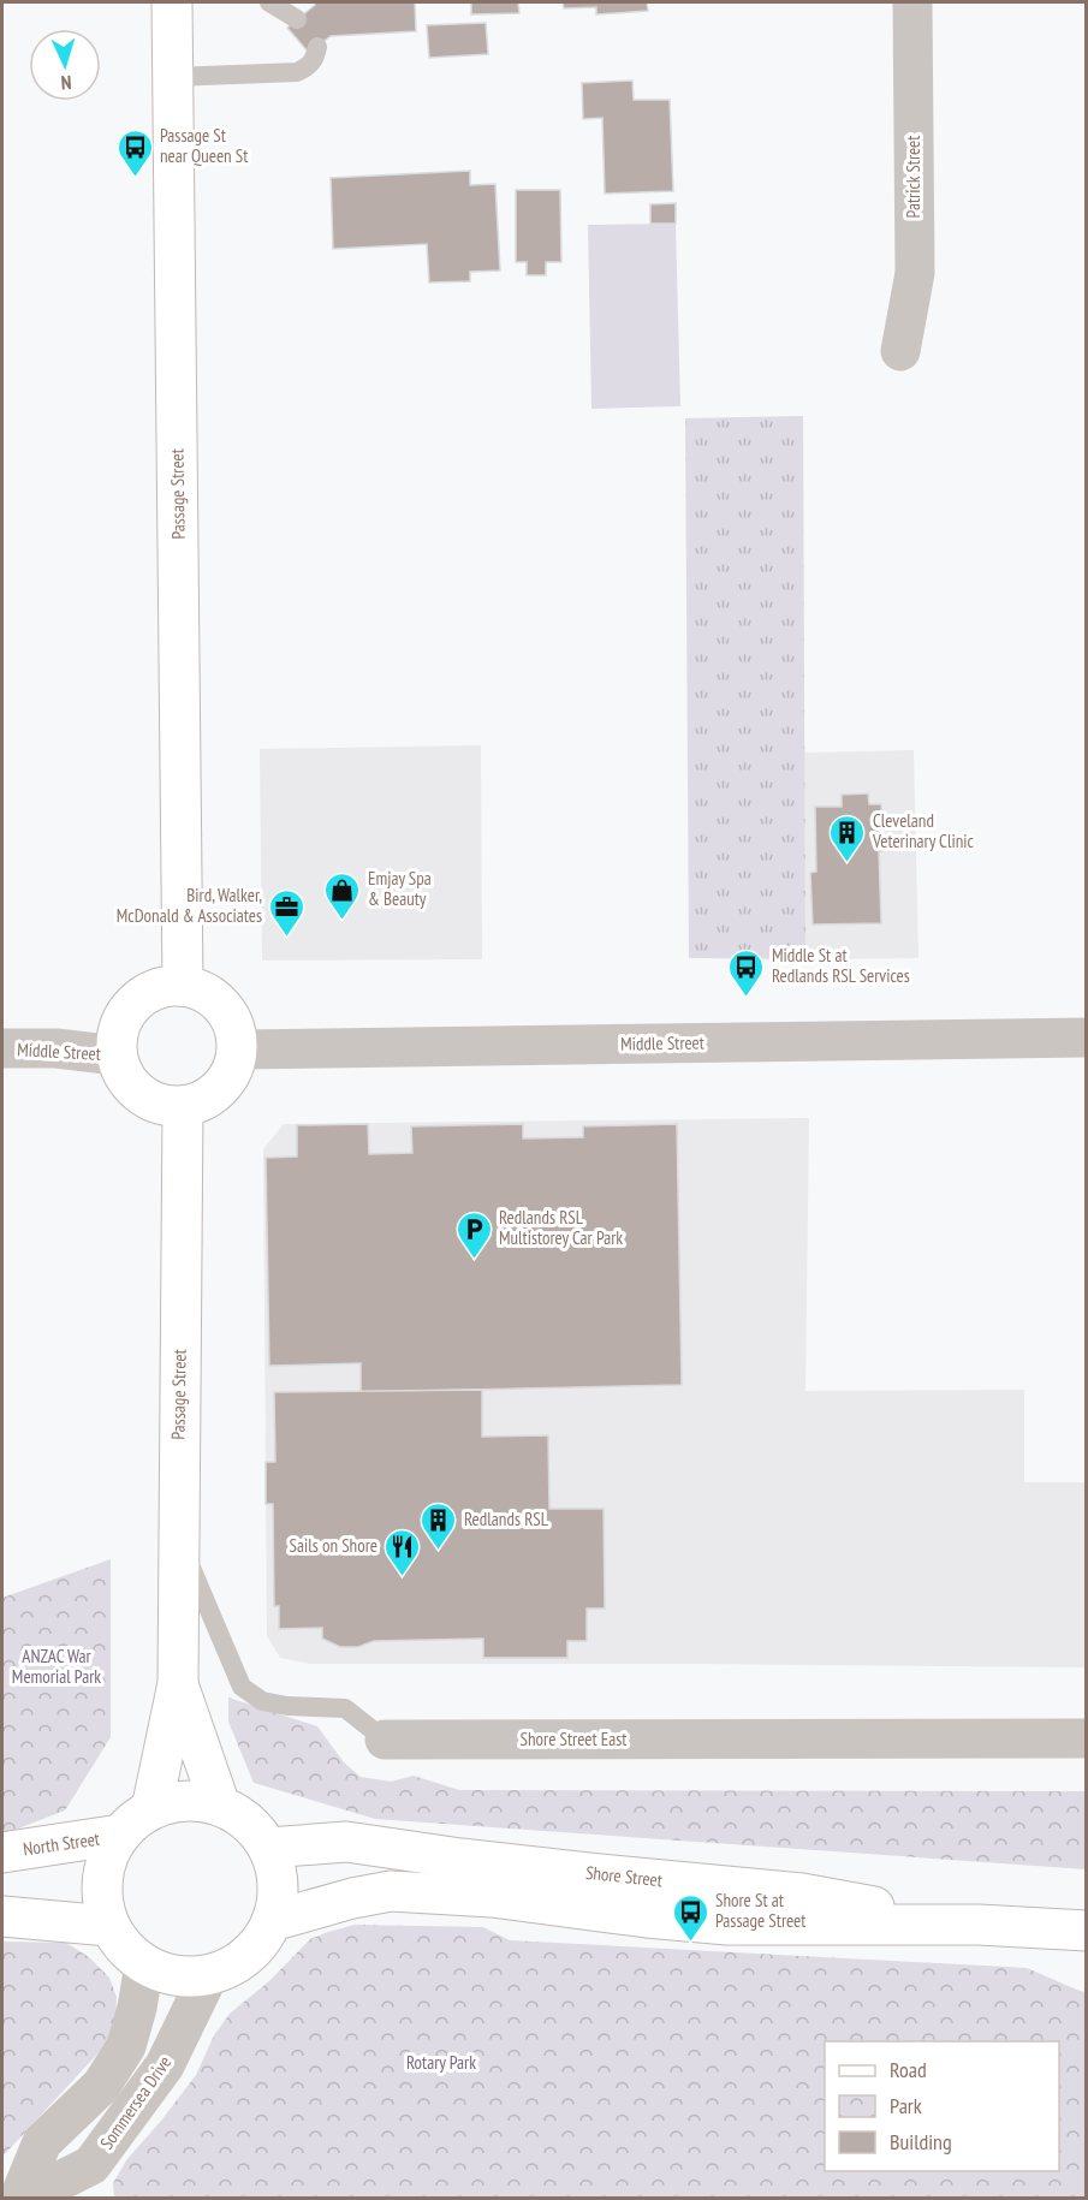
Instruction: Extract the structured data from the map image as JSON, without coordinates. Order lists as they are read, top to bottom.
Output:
{
  "streets": {
    "main road": ["Passage Street", "North Street", "Shore Street"],
    "street": [
      "Patrick Street",
      "Middle Street",
      "Shore Street East",
      "Sommersea Drive"
    ]
  },
  "crossings": [
    ["Passage Street", "Middle Street"],
    ["Passage Street", "Shore Street East"],
    ["Passage Street", "North Street"],
    ["Passage Street", "Shore Street"],
    ["Passage Street", "Sommersea Drive"],
    ["North Street", "Shore Street"],
    ["North Street", "Sommersea Drive"],
    ["Shore Street", "Sommersea Drive"]
  ],
  "parks": ["ANZAC War Memorial Park", "Rotary Park"],
  "places": {
    "bus stop": ["Passage St near Queen St", "Middle St at Redlands RSL Services", "Shore St at Passage Street"],
    "building": ["Cleveland Veterinary Clinic", "Redlands RSL"],
    "shop": ["Emjay Spa & Beauty"],
    "office": ["Bird, Walker, McDonald & Associates"],
    "parking": ["Redlands RSL Multistorey Car Park"],
    "restaurant": ["Sails on Shore"]
  },
  "legend": ["Road", "Park", "Building"],
  "north": "bottom"
}
